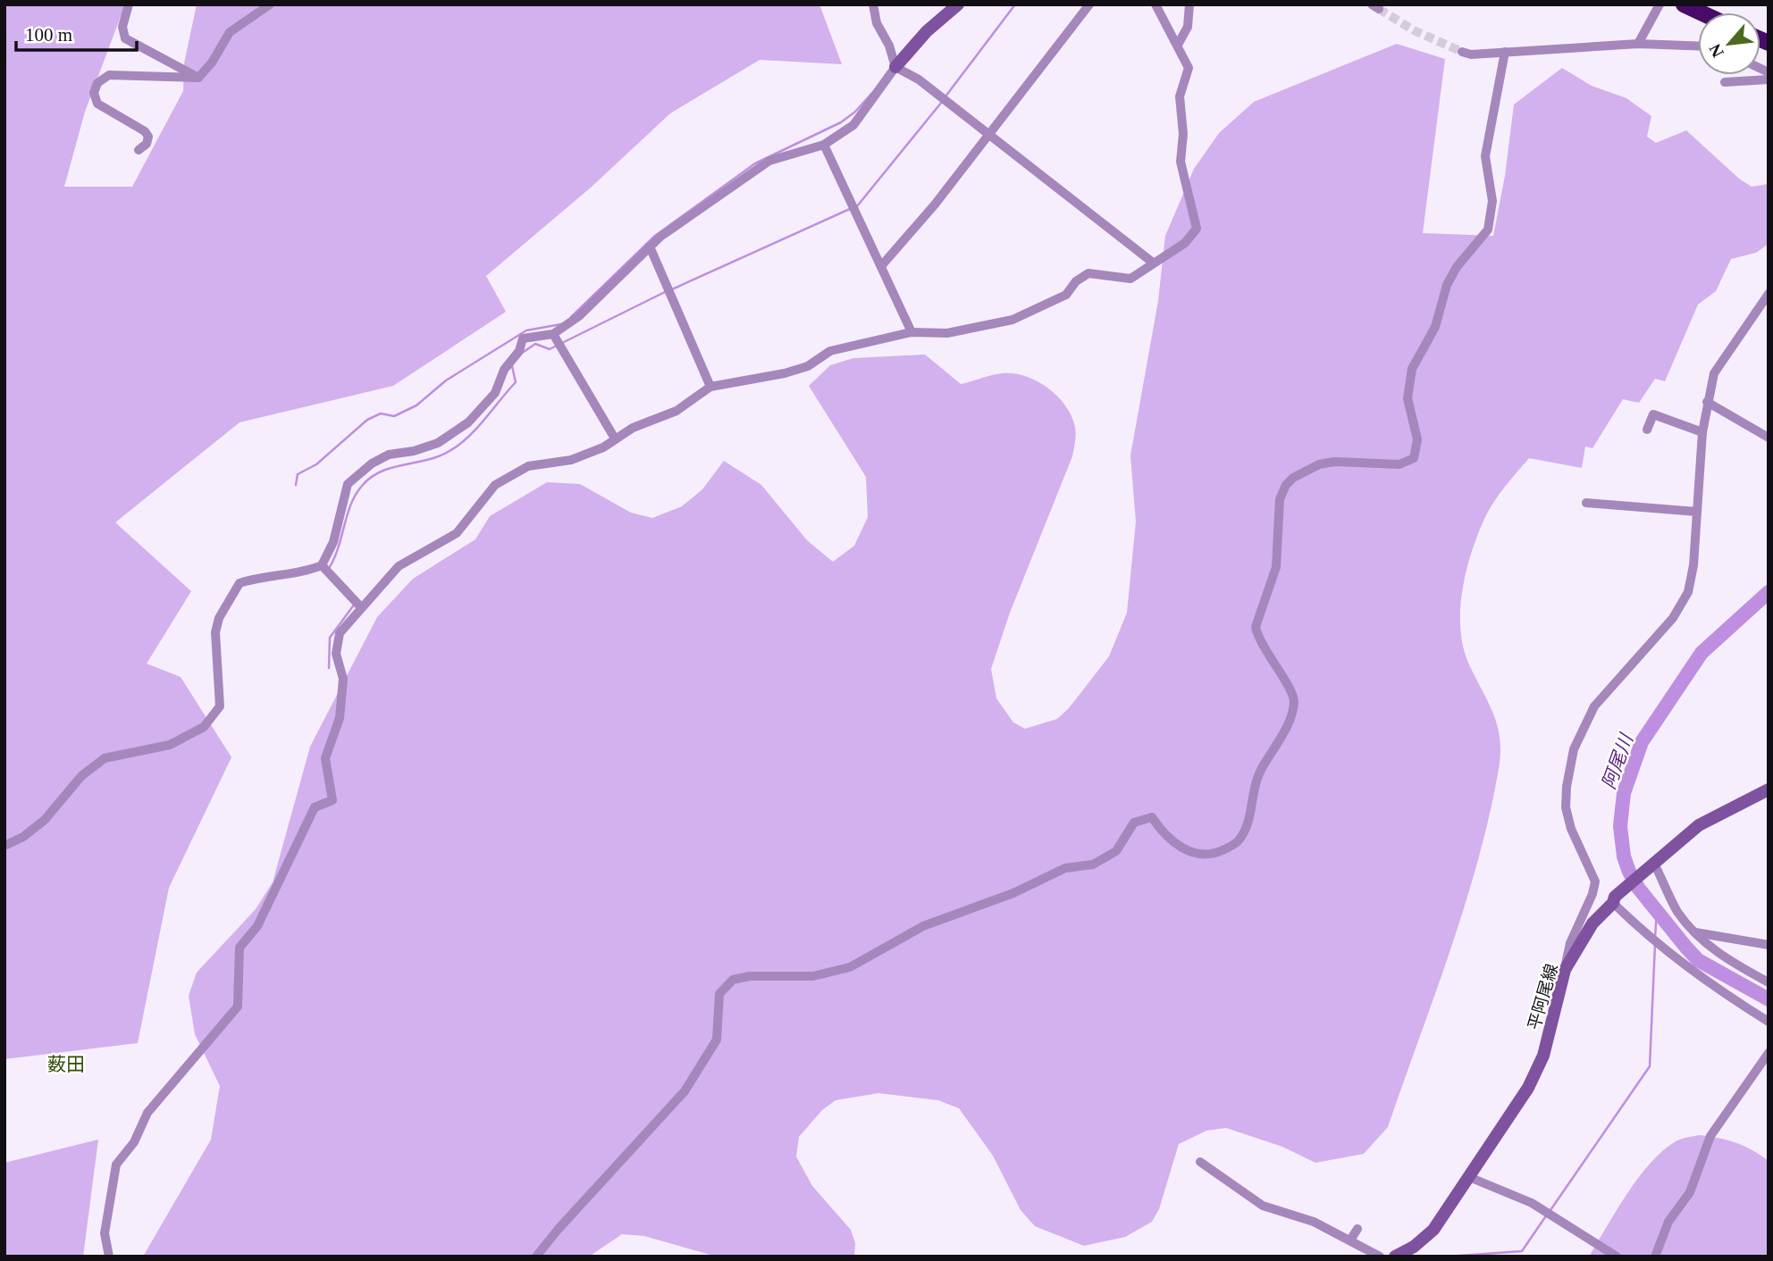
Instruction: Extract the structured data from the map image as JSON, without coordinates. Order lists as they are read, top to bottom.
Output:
{
  "streets": {
    "main road": ["平阿尾線"]
  },
  "districts": ["薮田"],
  "water": ["阿尾川"],
  "scale_bar": "100 m",
  "north": "bottom left"
}
